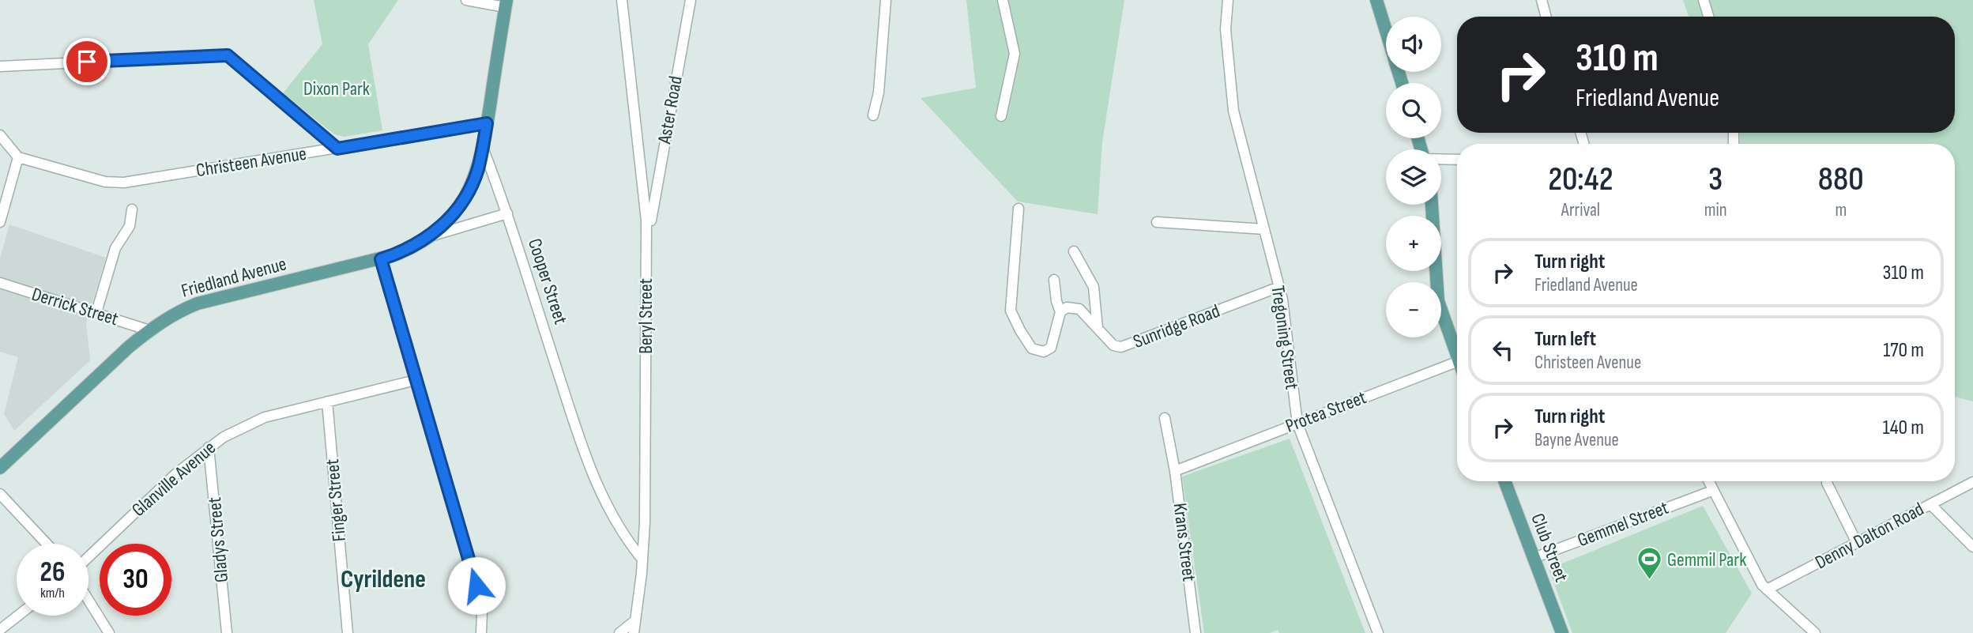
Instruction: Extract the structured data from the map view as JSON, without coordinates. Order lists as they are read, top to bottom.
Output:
{
  "streets": {
    "main road": ["Friedland Avenue", "Cooper Street", "Club Street"],
    "street": [
      "Aster Road",
      "Christeen Avenue",
      "Derrick Street",
      "Beryl Street",
      "Sunridge Road",
      "Tregoning Street",
      "Protea Street",
      "Glanville Avenue",
      "Finger Street",
      "Gemmel Street",
      "Denny Dalton Road",
      "Gladys Street",
      "Krans Street"
    ]
  },
  "crossings": [
    ["Aster Road", "Beryl Street"],
    ["Christeen Avenue", "Cooper Street"],
    ["Friedland Avenue", "Cooper Street"],
    ["Friedland Avenue", "Derrick Street"],
    ["Cooper Street", "Beryl Street"],
    ["Sunridge Road", "Tregoning Street"],
    ["Tregoning Street", "Protea Street"],
    ["Protea Street", "Krans Street"],
    ["Glanville Avenue", "Finger Street"],
    ["Glanville Avenue", "Gladys Street"],
    ["Gemmel Street", "Club Street"]
  ],
  "districts": ["Cyrildene"],
  "parks": ["Dixon Park"],
  "places": {
    "sports": ["Gemmil Park"]
  },
  "page": {
    "map_buttons": ["+", "−"],
    "turn": ["310 m", "Friedland Avenue"],
    "eta": [
      "20:42",
      "Arrival",
      "3",
      "min",
      "880",
      "m"
    ],
    "list": [
      {
        "name": "Turn right",
        "note": "Friedland Avenue",
        "value": "310 m"
      },
      {
        "name": "Turn left",
        "note": "Christeen Avenue",
        "value": "170 m"
      },
      {
        "name": "Turn right",
        "note": "Bayne Avenue",
        "value": "140 m"
      }
    ],
    "speed": "26 km/h",
    "limit": "30"
  }
}
